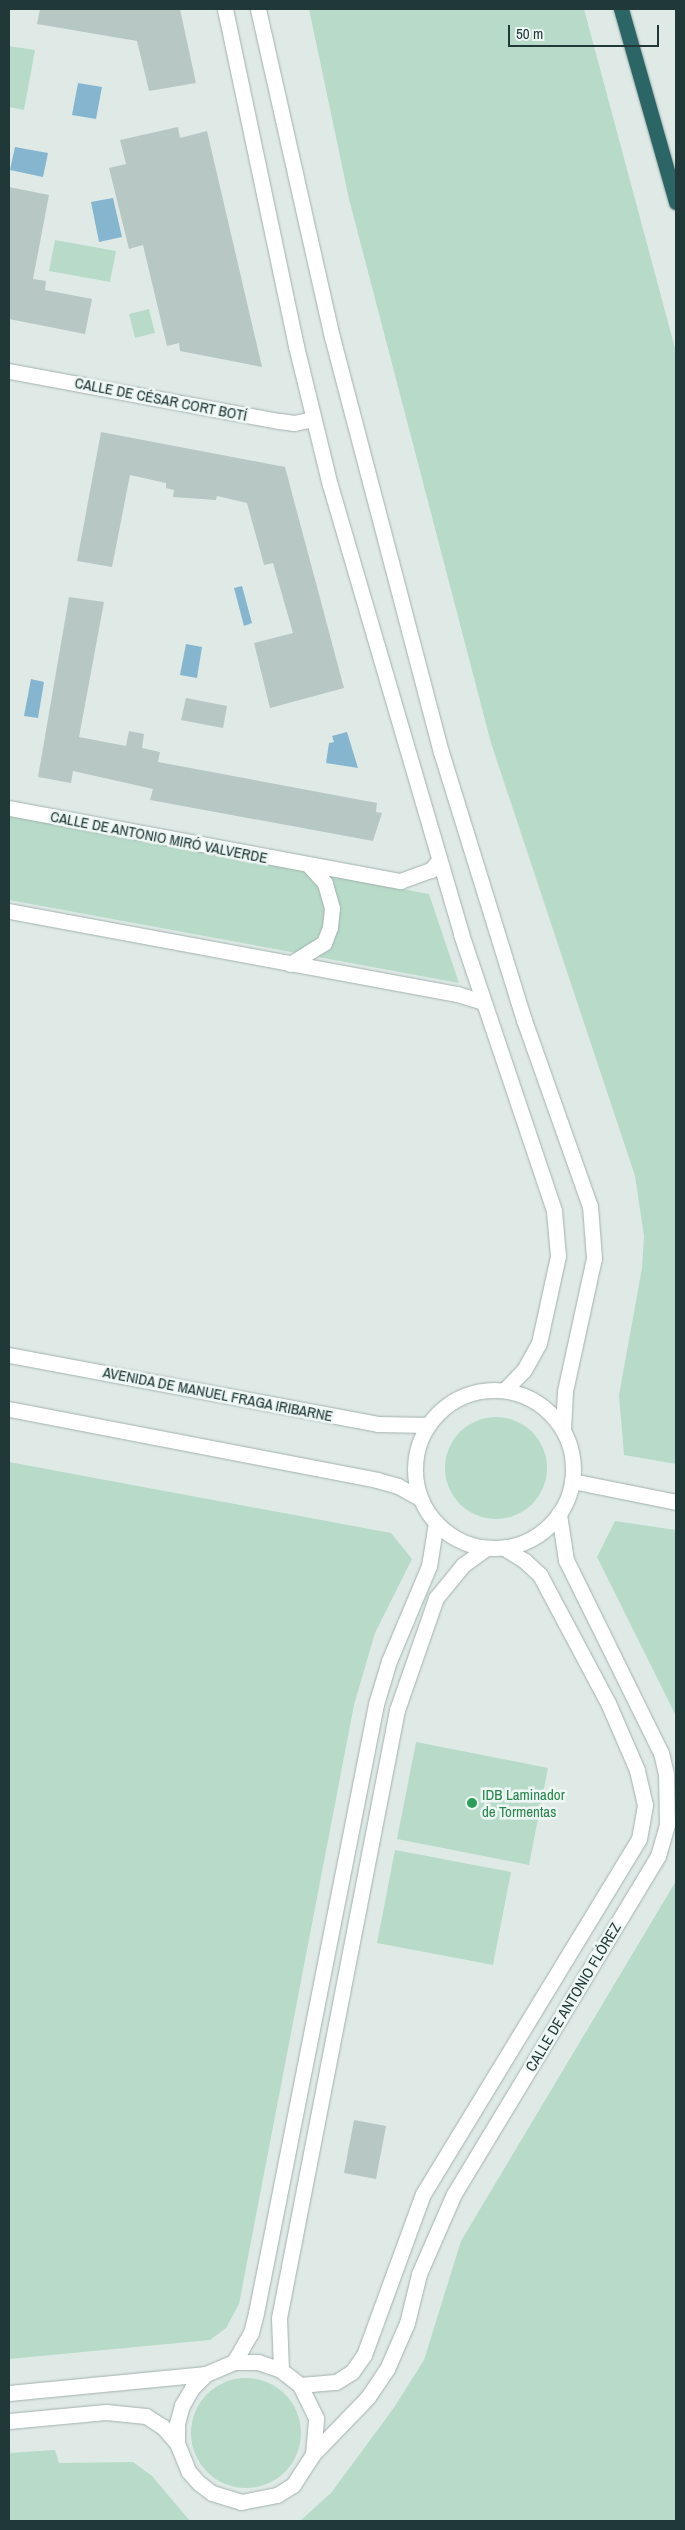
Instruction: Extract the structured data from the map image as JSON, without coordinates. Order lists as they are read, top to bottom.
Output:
{
  "streets": {
    "street": [
      "CALLE DE CÉSAR CORT BOTÍ",
      "CALLE DE ANTONIO MIRÓ VALVERDE",
      "AVENIDA DE MANUEL FRAGA IRIBARNE",
      "CALLE DE ANTONIO FLÓREZ"
    ]
  },
  "crossings": [
    ["AVENIDA DE MANUEL FRAGA IRIBARNE", "CALLE DE ANTONIO FLÓREZ"]
  ],
  "places": ["IDB Laminador de Tormentas"],
  "scale_bar": "50 m"
}
